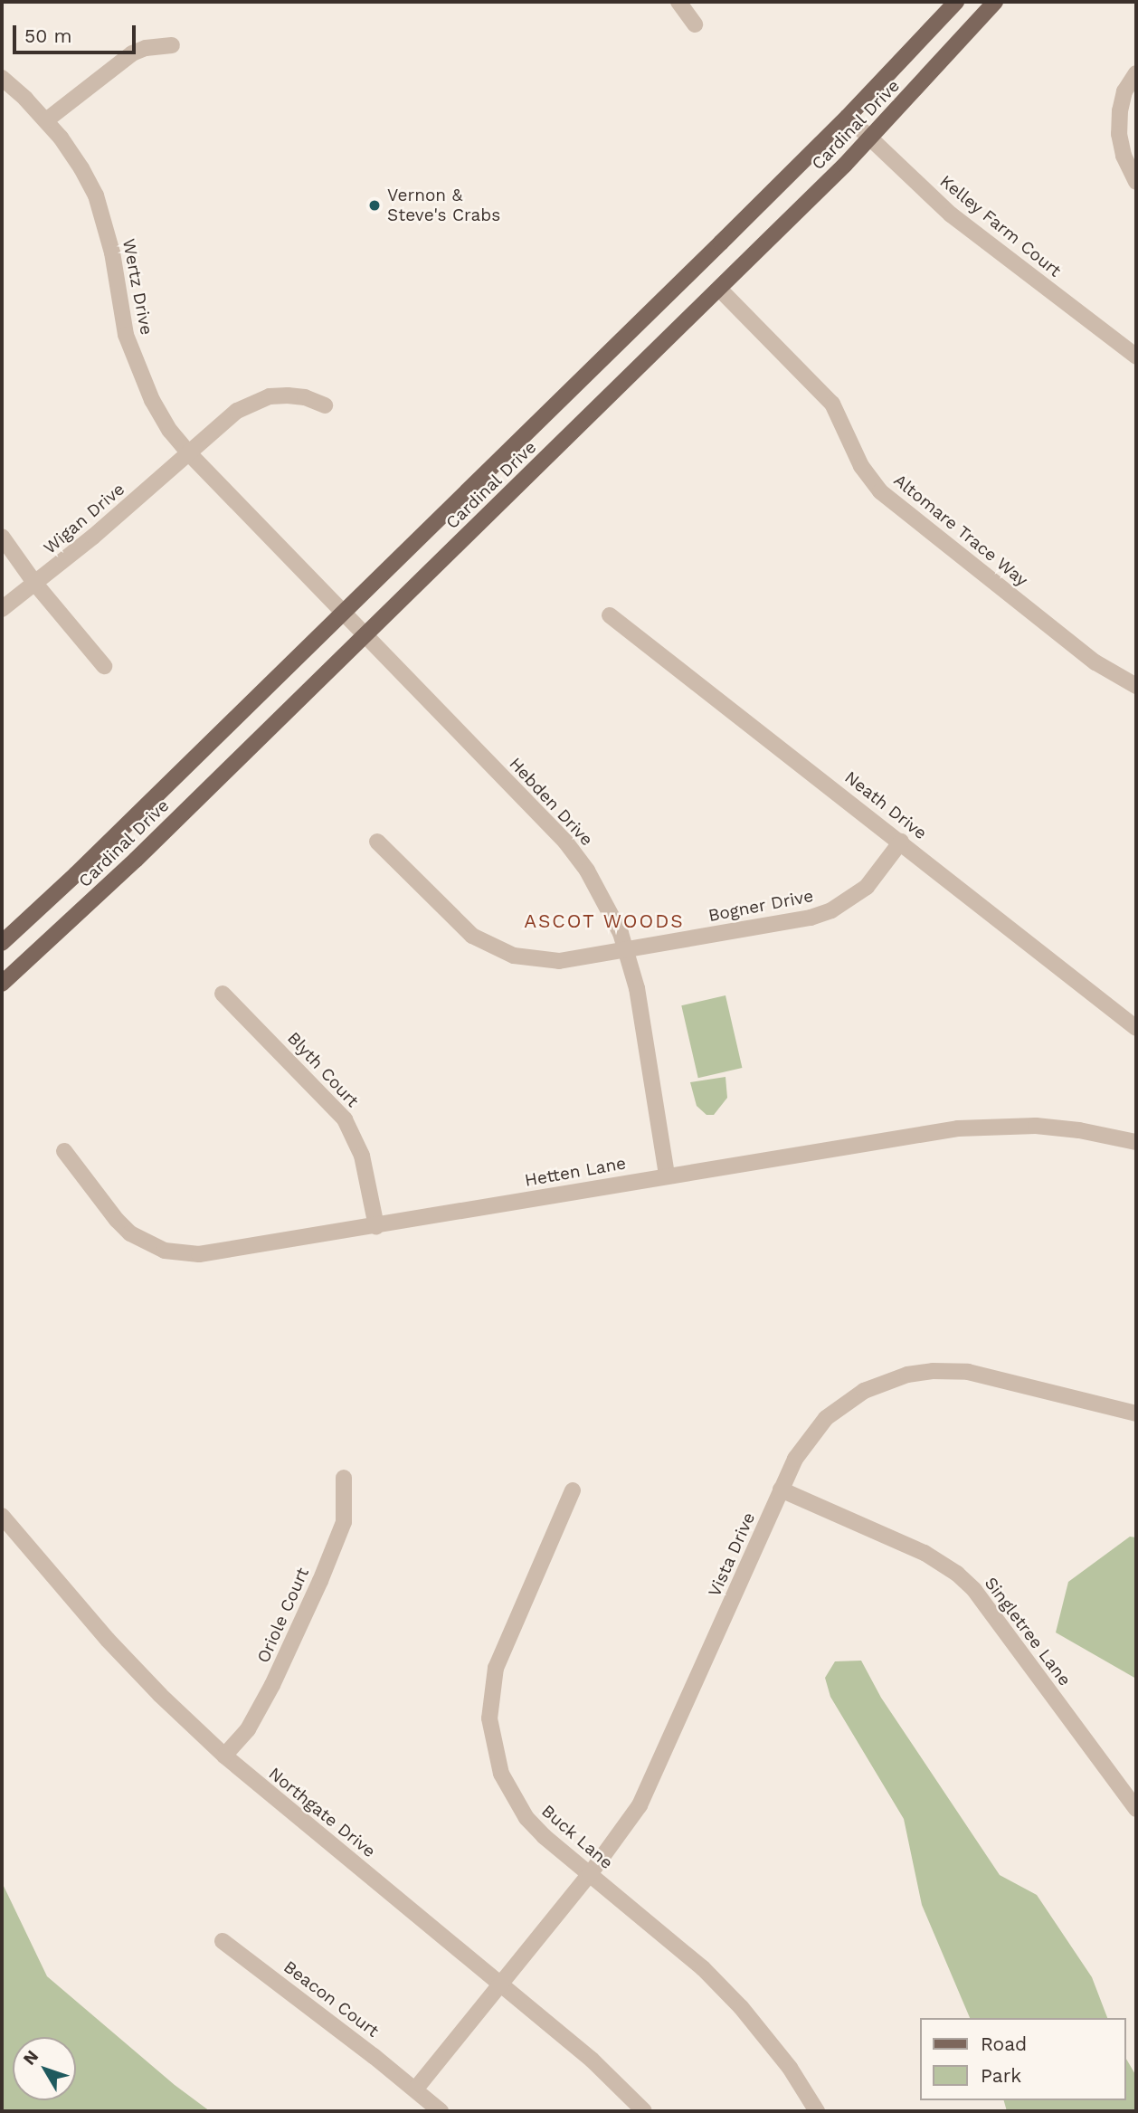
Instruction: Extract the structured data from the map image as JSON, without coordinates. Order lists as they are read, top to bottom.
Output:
{
  "streets": {
    "main road": ["Cardinal Drive"],
    "street": [
      "Kelley Farm Court",
      "Wertz Drive",
      "Wigan Drive",
      "Altomare Trace Way",
      "Hebden Drive",
      "Neath Drive",
      "Bogner Drive",
      "Blyth Court",
      "Hetten Lane",
      "Vista Drive",
      "Oriole Court",
      "Singletree Lane",
      "Northgate Drive",
      "Buck Lane",
      "Beacon Court"
    ]
  },
  "crossings": [
    ["Cardinal Drive", "Kelley Farm Court"],
    ["Cardinal Drive", "Wertz Drive"],
    ["Cardinal Drive", "Altomare Trace Way"],
    ["Cardinal Drive", "Hebden Drive"],
    ["Wertz Drive", "Wigan Drive"],
    ["Wertz Drive", "Hebden Drive"],
    ["Hebden Drive", "Bogner Drive"],
    ["Hebden Drive", "Hetten Lane"],
    ["Neath Drive", "Bogner Drive"],
    ["Blyth Court", "Hetten Lane"],
    ["Vista Drive", "Singletree Lane"],
    ["Vista Drive", "Northgate Drive"],
    ["Vista Drive", "Buck Lane"],
    ["Oriole Court", "Northgate Drive"]
  ],
  "districts": ["ASCOT WOODS"],
  "places": ["Vernon & Steve's Crabs"],
  "legend": ["Road", "Park"],
  "scale_bar": "50 m",
  "north": "top left"
}
